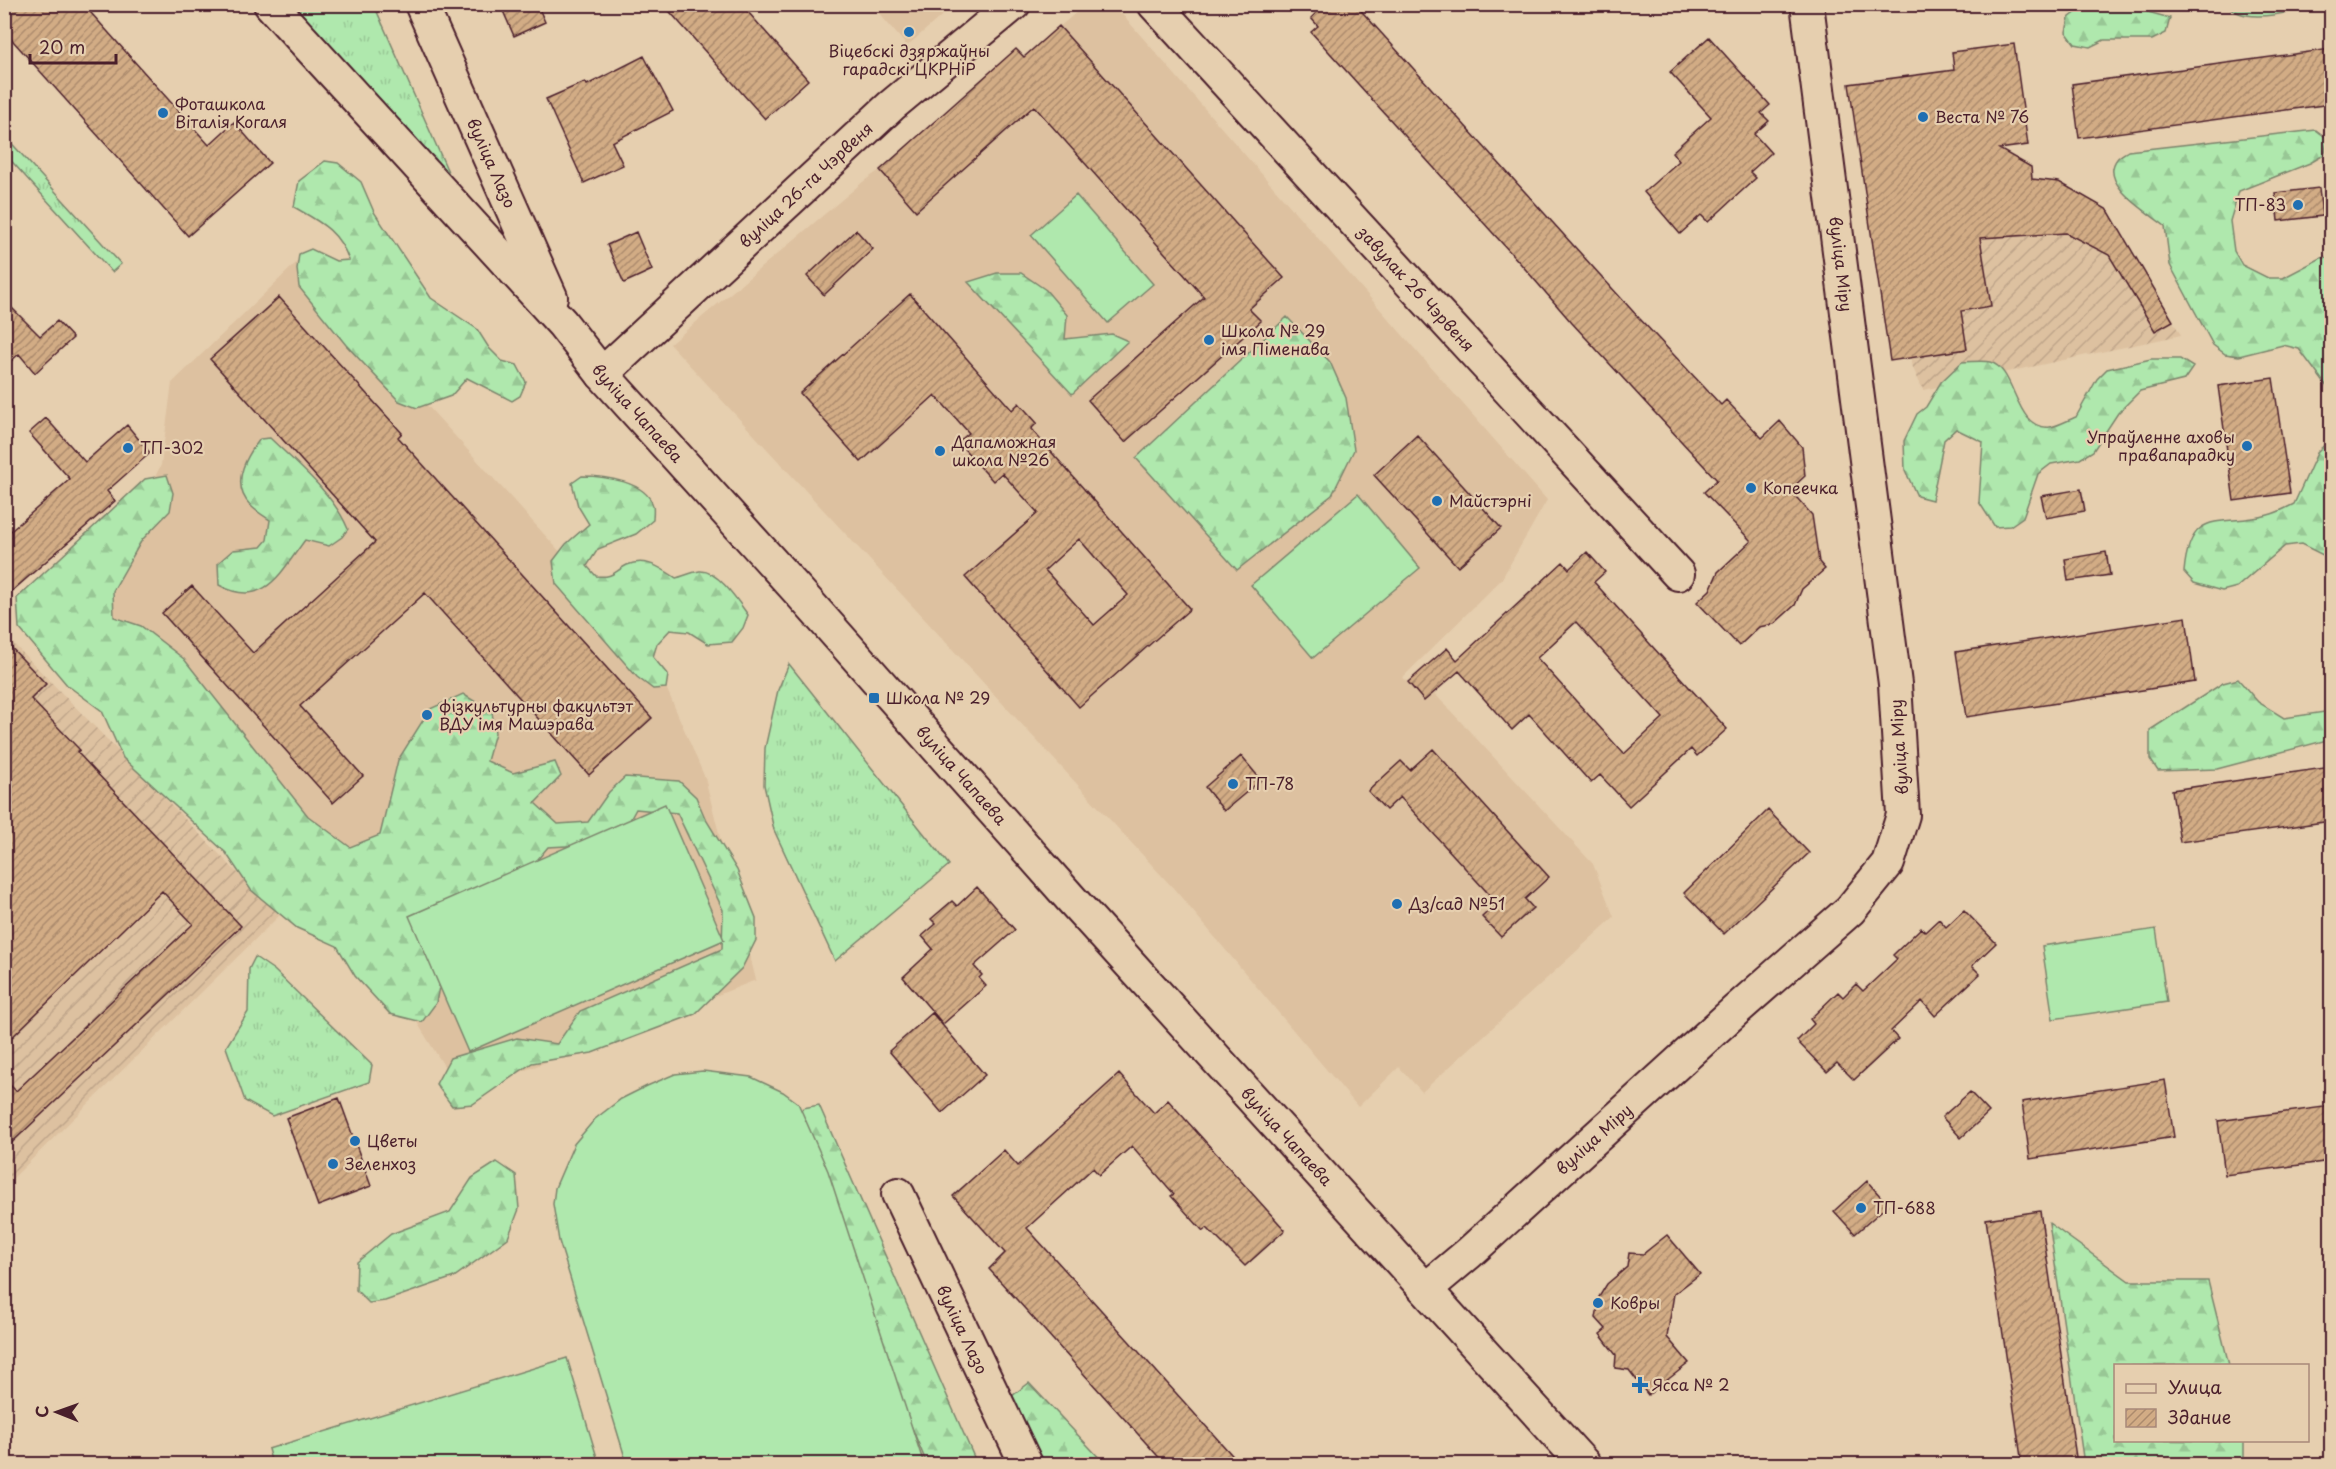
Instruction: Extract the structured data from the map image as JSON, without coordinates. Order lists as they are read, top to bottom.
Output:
{
  "streets": {
    "street": [
      "вуліца Лазо",
      "вуліца 26-га Чэрвеня",
      "вуліца Міру",
      "завулак 26 Чэрвеня",
      "вуліца Чапаева"
    ]
  },
  "crossings": [
    ["вуліца Лазо", "вуліца Чапаева"],
    ["вуліца 26-га Чэрвеня", "вуліца Чапаева"],
    ["вуліца Міру", "вуліца Чапаева"]
  ],
  "places": {
    "other": [
      "Віцебскі дзяржаўны гарадскі ЦКРНіР",
      "Фоташкола Віталія Когаля",
      "Веста № 76",
      "ТП-83",
      "Школа № 29 імя Піменава",
      "Упраўленне аховы правапарадку",
      "ТП-302",
      "Дапаможная школа №26",
      "Копеечка",
      "Майстэрні",
      "фізкультурны факультэт ВДУ імя Машэрава",
      "ТП-78",
      "Дз/сад №51",
      "Цветы",
      "Зеленхоз",
      "ТП-688",
      "Ковры"
    ],
    "transit": ["Школа № 29"],
    "health": ["Ясса № 2"]
  },
  "legend": ["Улица", "Здание"],
  "scale_bar": "20 m",
  "north": "left"
}
